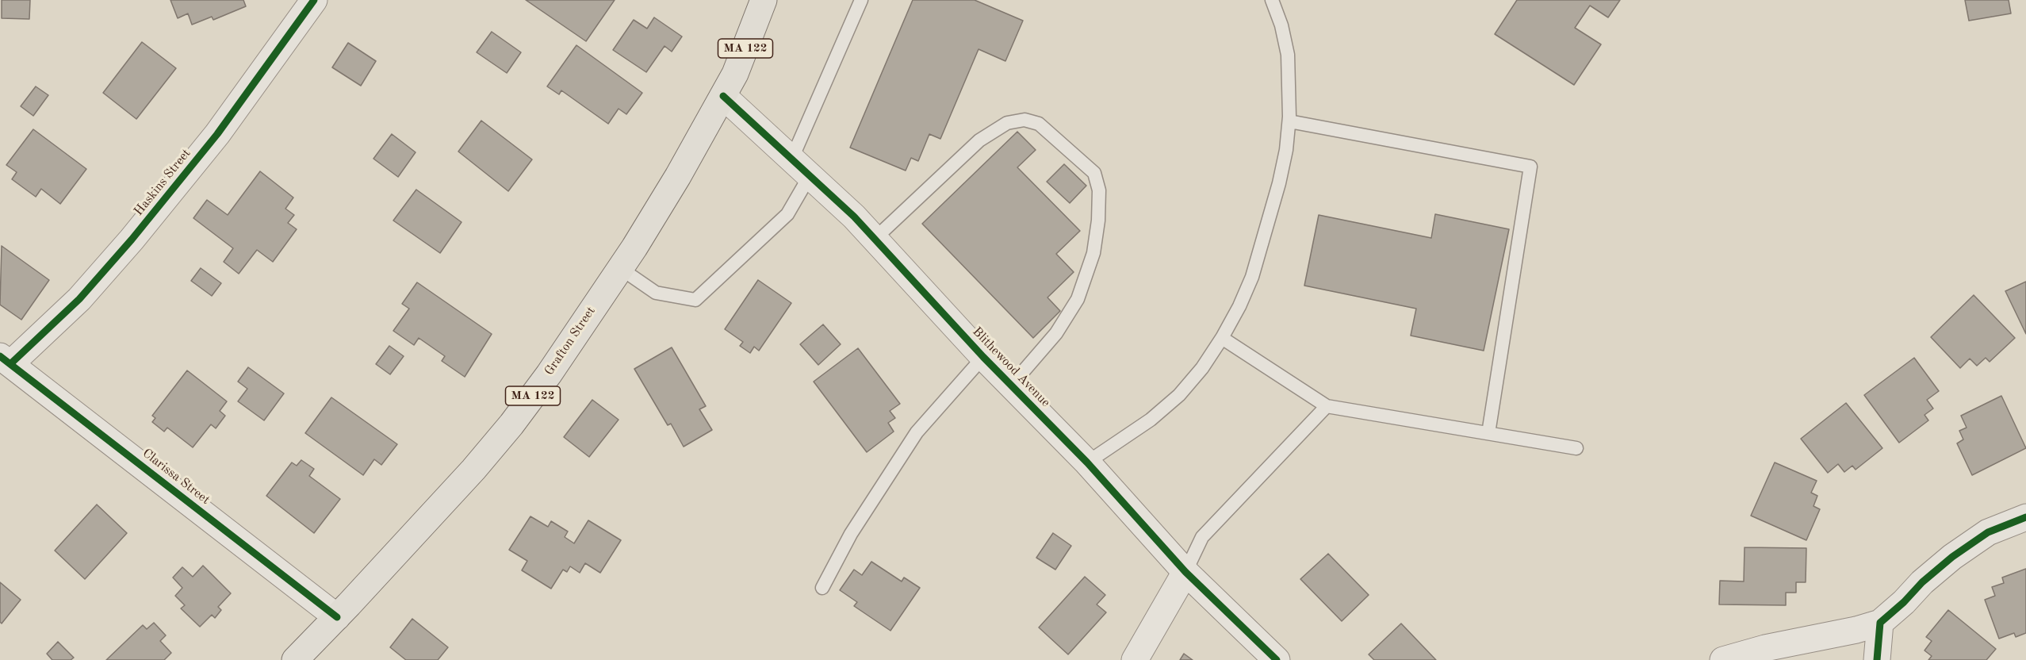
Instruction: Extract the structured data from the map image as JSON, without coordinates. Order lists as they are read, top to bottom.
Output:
{
  "streets": {
    "highway": ["MA 122", "Grafton Street"],
    "street": ["Haskins Street", "Blithewood Avenue", "Clarissa Street"]
  },
  "crossings": [
    ["Haskins Street", "Clarissa Street"],
    ["Grafton Street", "Blithewood Avenue"],
    ["Grafton Street", "Clarissa Street"]
  ]
}
